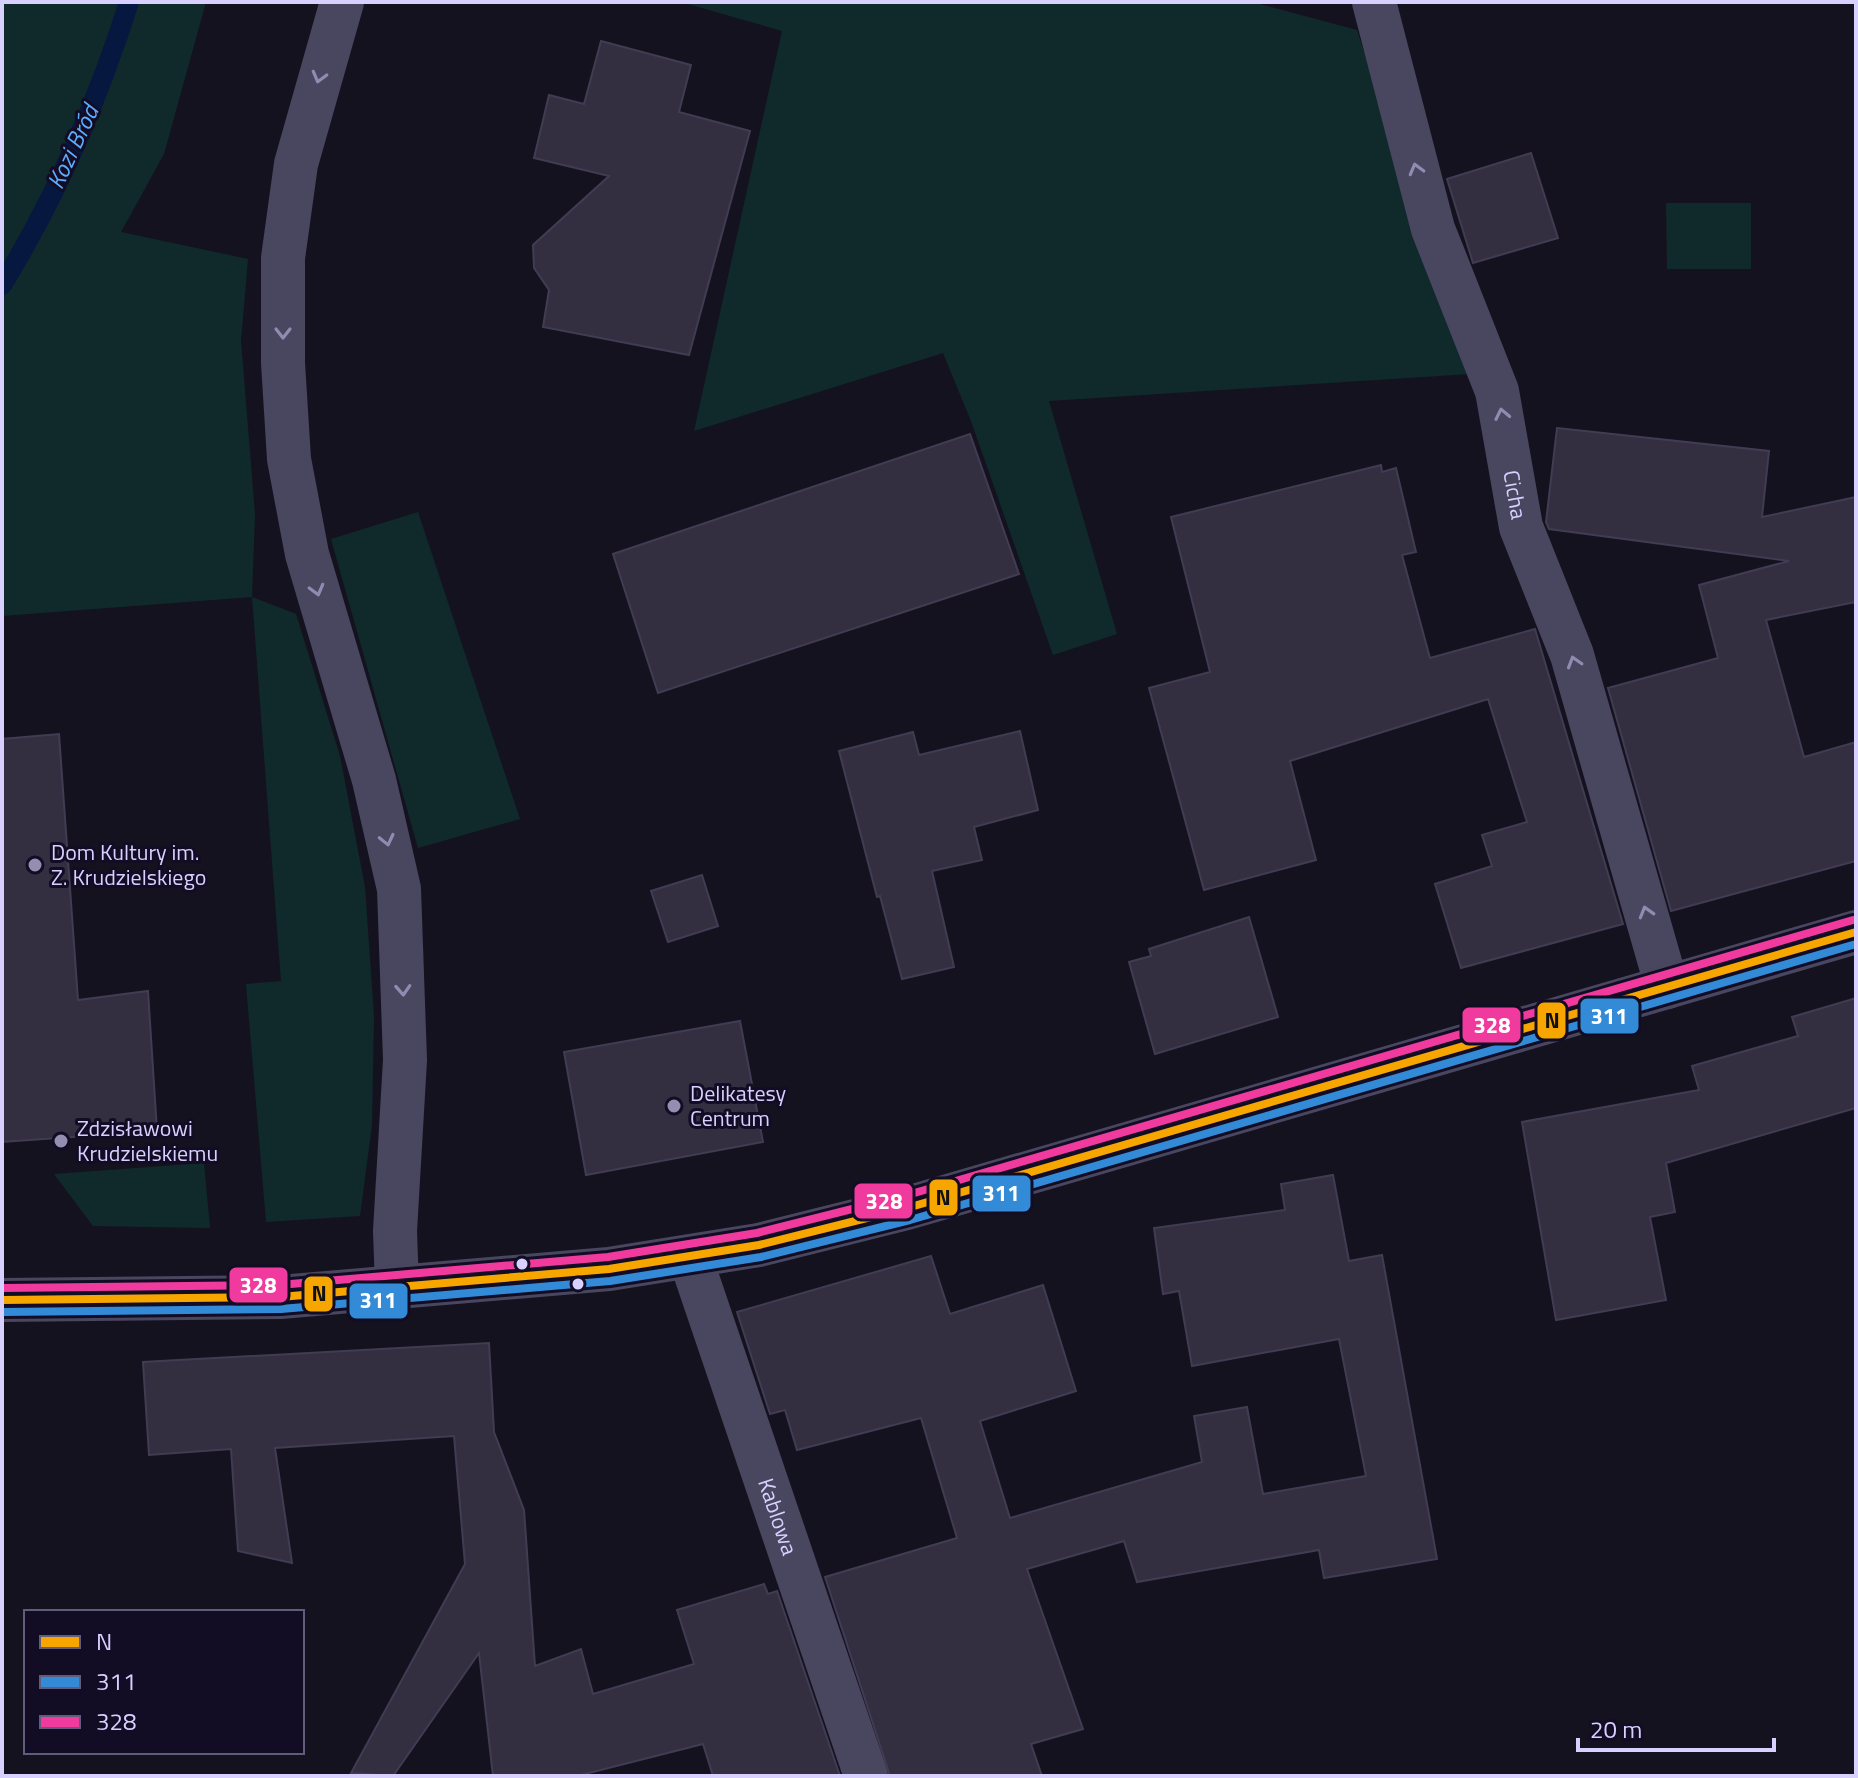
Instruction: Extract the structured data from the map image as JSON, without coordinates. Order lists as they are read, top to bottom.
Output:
{
  "streets": {
    "street": ["Cicha", "Kablowa"]
  },
  "one_way": ["Cicha"],
  "water": ["Kozi Bród"],
  "places": ["Dom Kultury im. Z. Krudzielskiego", "Delikatesy Centrum", "Zdzisławowi Krudzielskiemu"],
  "lines": ["transit line 328", "transit line N", "transit line 311"],
  "legend": ["N", "311", "328"],
  "scale_bar": "20 m"
}
